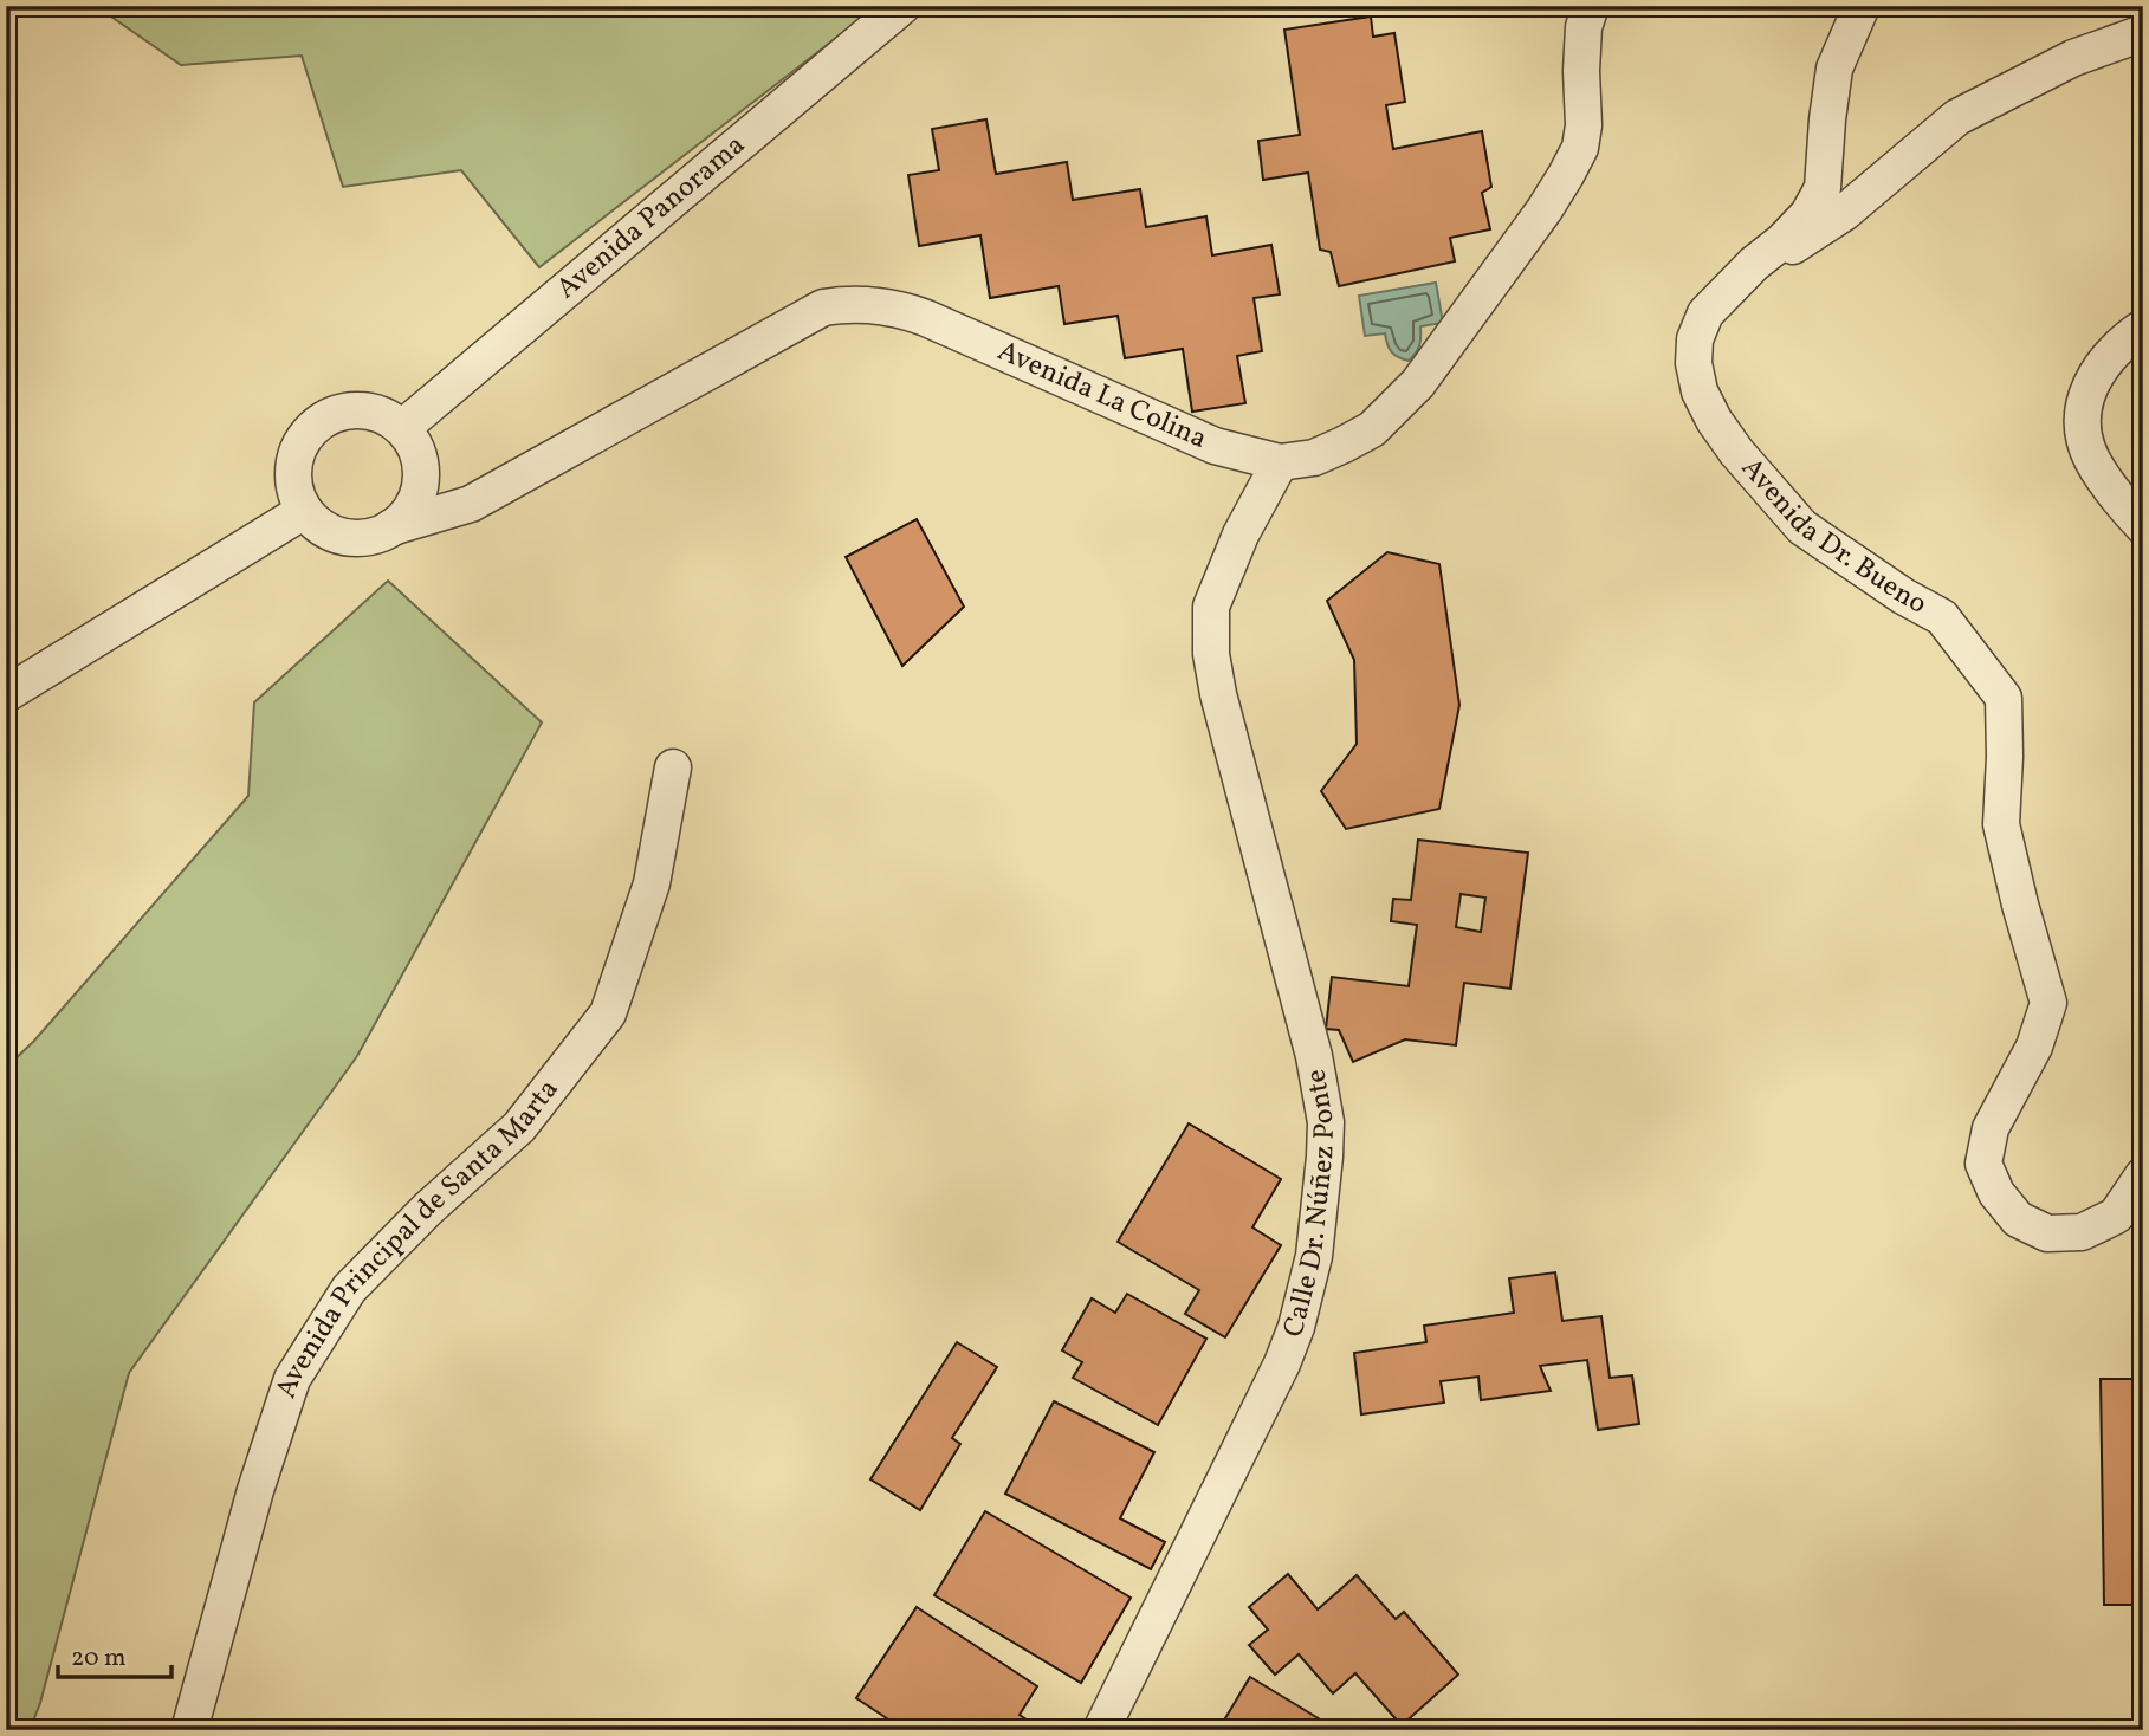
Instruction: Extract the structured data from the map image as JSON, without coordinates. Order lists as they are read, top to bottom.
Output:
{
  "streets": {
    "street": [
      "Avenida Panorama",
      "Avenida La Colina",
      "Avenida Dr. Bueno",
      "Calle Dr. Núñez Ponte",
      "Avenida Principal de Santa Marta"
    ]
  },
  "crossings": [
    ["Avenida Panorama", "Avenida La Colina"],
    ["Avenida La Colina", "Calle Dr. Núñez Ponte"]
  ],
  "scale_bar": "20 m"
}
